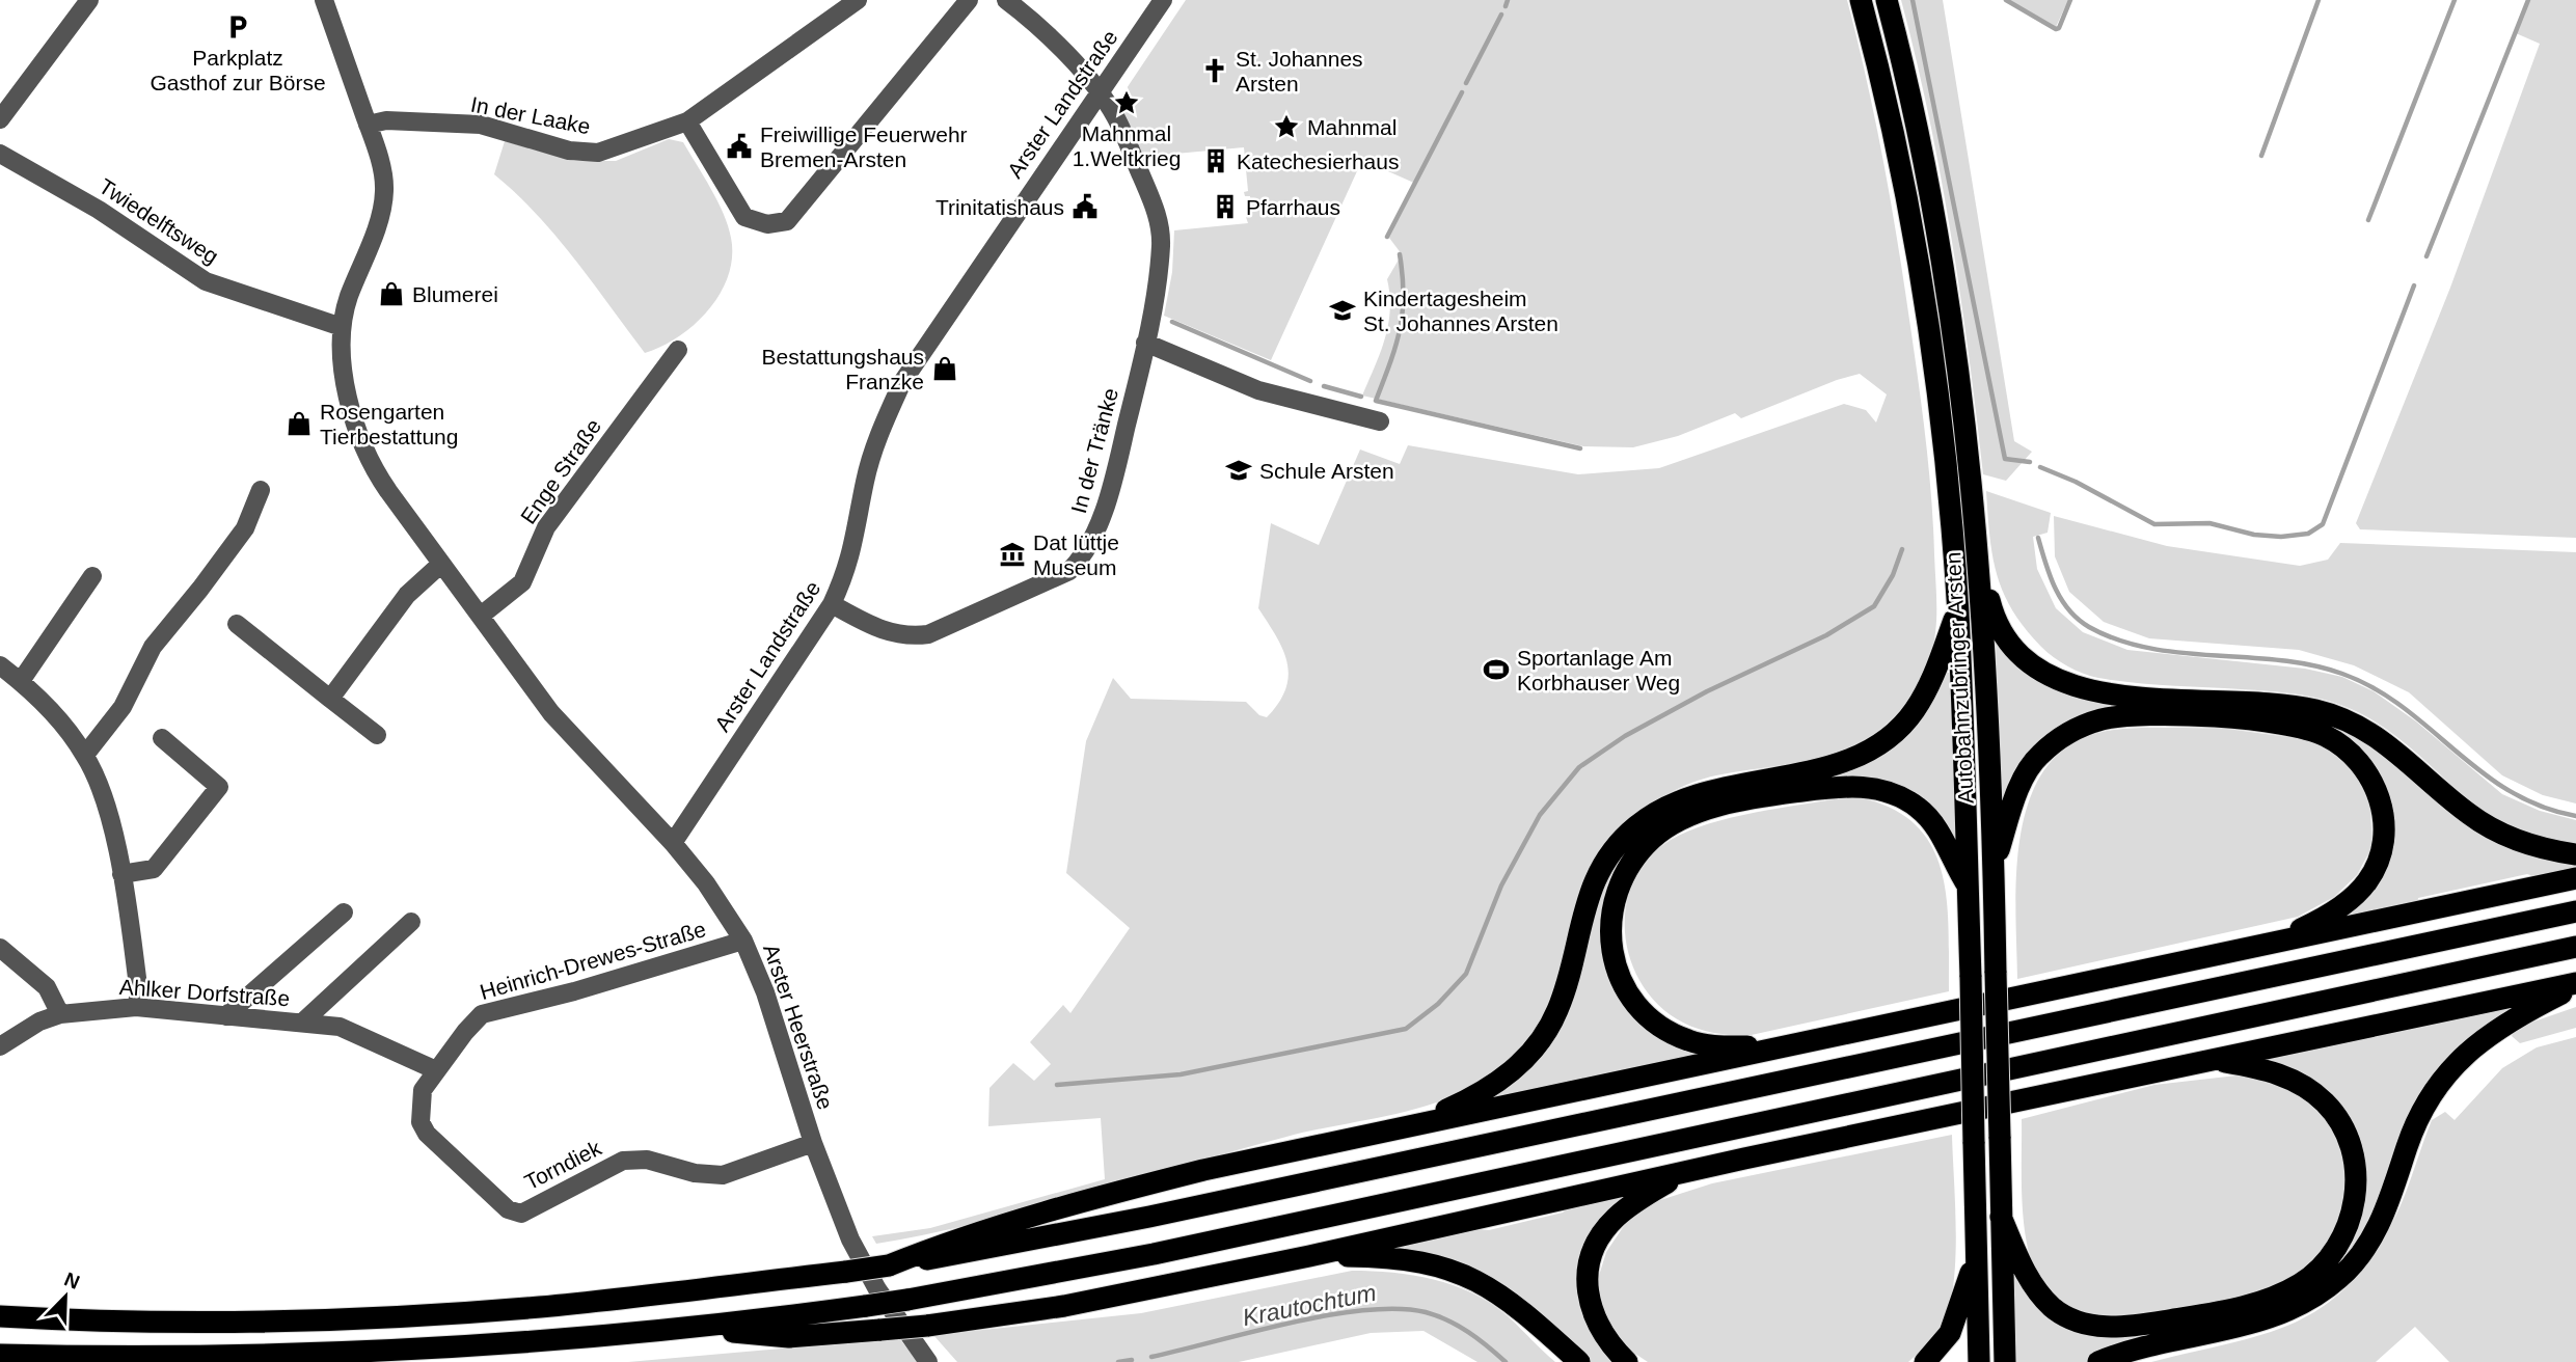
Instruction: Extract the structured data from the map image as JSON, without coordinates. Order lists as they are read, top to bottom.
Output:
{
  "streets": {
    "highway": ["Autobahnzubringer Arsten"],
    "street": [
      "Arster Landstraße",
      "In der Laake",
      "Twiedelftsweg",
      "In der Tränke",
      "Enge Straße",
      "Heinrich-Drewes-Straße",
      "Ahlker Dorfstraße",
      "Arster Heerstraße",
      "Torndiek"
    ]
  },
  "crossings": [
    ["Arster Landstraße", "In der Tränke"],
    ["Arster Landstraße", "Arster Heerstraße"],
    ["In der Laake", "Arster Heerstraße"],
    ["Twiedelftsweg", "Arster Heerstraße"],
    ["Enge Straße", "Arster Heerstraße"],
    ["Heinrich-Drewes-Straße", "Ahlker Dorfstraße"],
    ["Heinrich-Drewes-Straße", "Arster Heerstraße"],
    ["Heinrich-Drewes-Straße", "Torndiek"],
    ["Ahlker Dorfstraße", "Torndiek"],
    ["Arster Heerstraße", "Torndiek"]
  ],
  "water": ["Krautochtum"],
  "places": {
    "parking": ["Parkplatz Gasthof zur Börse"],
    "church": ["St. Johannes Arsten"],
    "place": ["Mahnmal 1.Weltkrieg", "Mahnmal"],
    "public building": ["Freiwillige Feuerwehr Bremen-Arsten", "Trinitatishaus"],
    "building": ["Katechesierhaus", "Pfarrhaus"],
    "shop": ["Blumerei", "Bestattungshaus Franzke", "Rosengarten Tierbestattung"],
    "school or university": ["Kindertagesheim St. Johannes Arsten", "Schule Arsten"],
    "museum": ["Dat lüttje Museum"],
    "sports": ["Sportanlage Am Korbhauser Weg"]
  },
  "north": "top right"
}
